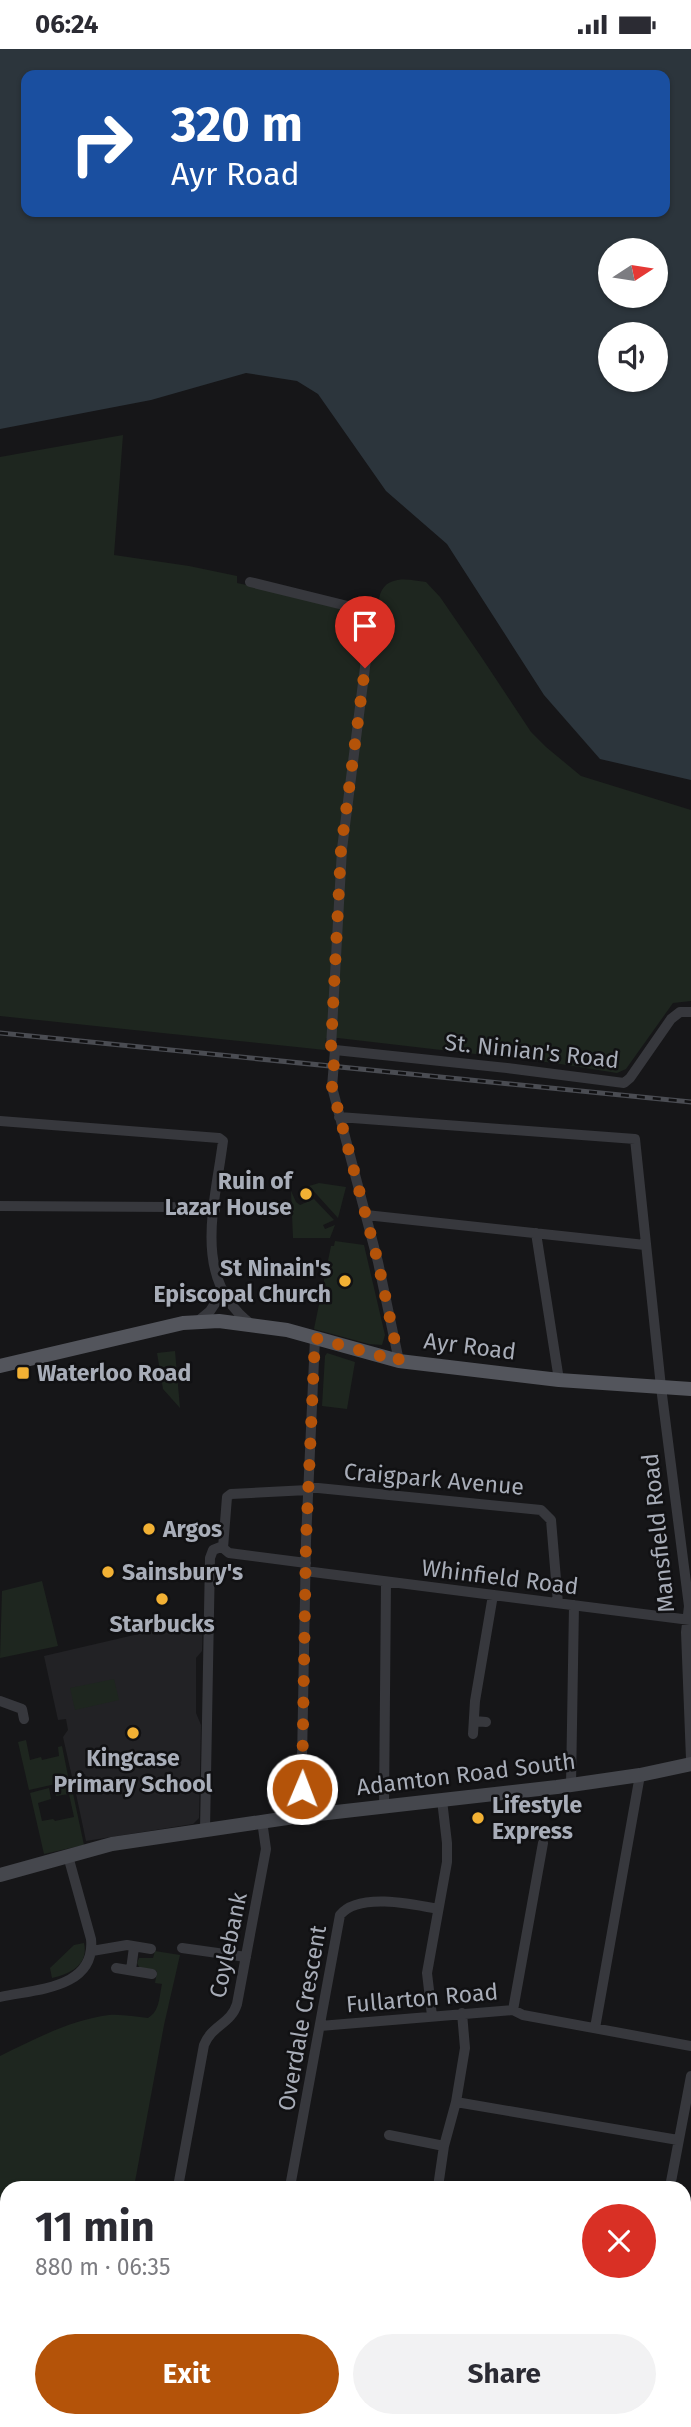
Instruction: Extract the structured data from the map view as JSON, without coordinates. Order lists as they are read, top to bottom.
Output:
{
  "streets": {
    "main road": ["Ayr Road"],
    "street": [
      "St. Ninian's Road",
      "Craigpark Avenue",
      "Mansfield Road",
      "Whinfield Road",
      "Adamton Road South",
      "Coylebank",
      "Fullarton Road",
      "Overdale Crescent"
    ]
  },
  "crossings": [
    ["Ayr Road", "Mansfield Road"],
    ["Craigpark Avenue", "Whinfield Road"],
    ["Mansfield Road", "Whinfield Road"],
    ["Mansfield Road", "Adamton Road South"],
    ["Adamton Road South", "Coylebank"],
    ["Fullarton Road", "Overdale Crescent"]
  ],
  "places": {
    "other": [
      "Ruin of Lazar House",
      "St Ninain's Episcopal Church",
      "Argos",
      "Sainsbury's",
      "Starbucks",
      "Kingcase Primary School",
      "Lifestyle Express"
    ],
    "transit": ["Waterloo Road"]
  },
  "north": "right",
  "page": {
    "status": "06:24",
    "turn": ["320 m", "Ayr Road"],
    "heading": ["11 min", "880 m · 06:35"],
    "buttons": ["Exit", "Share"]
  }
}
